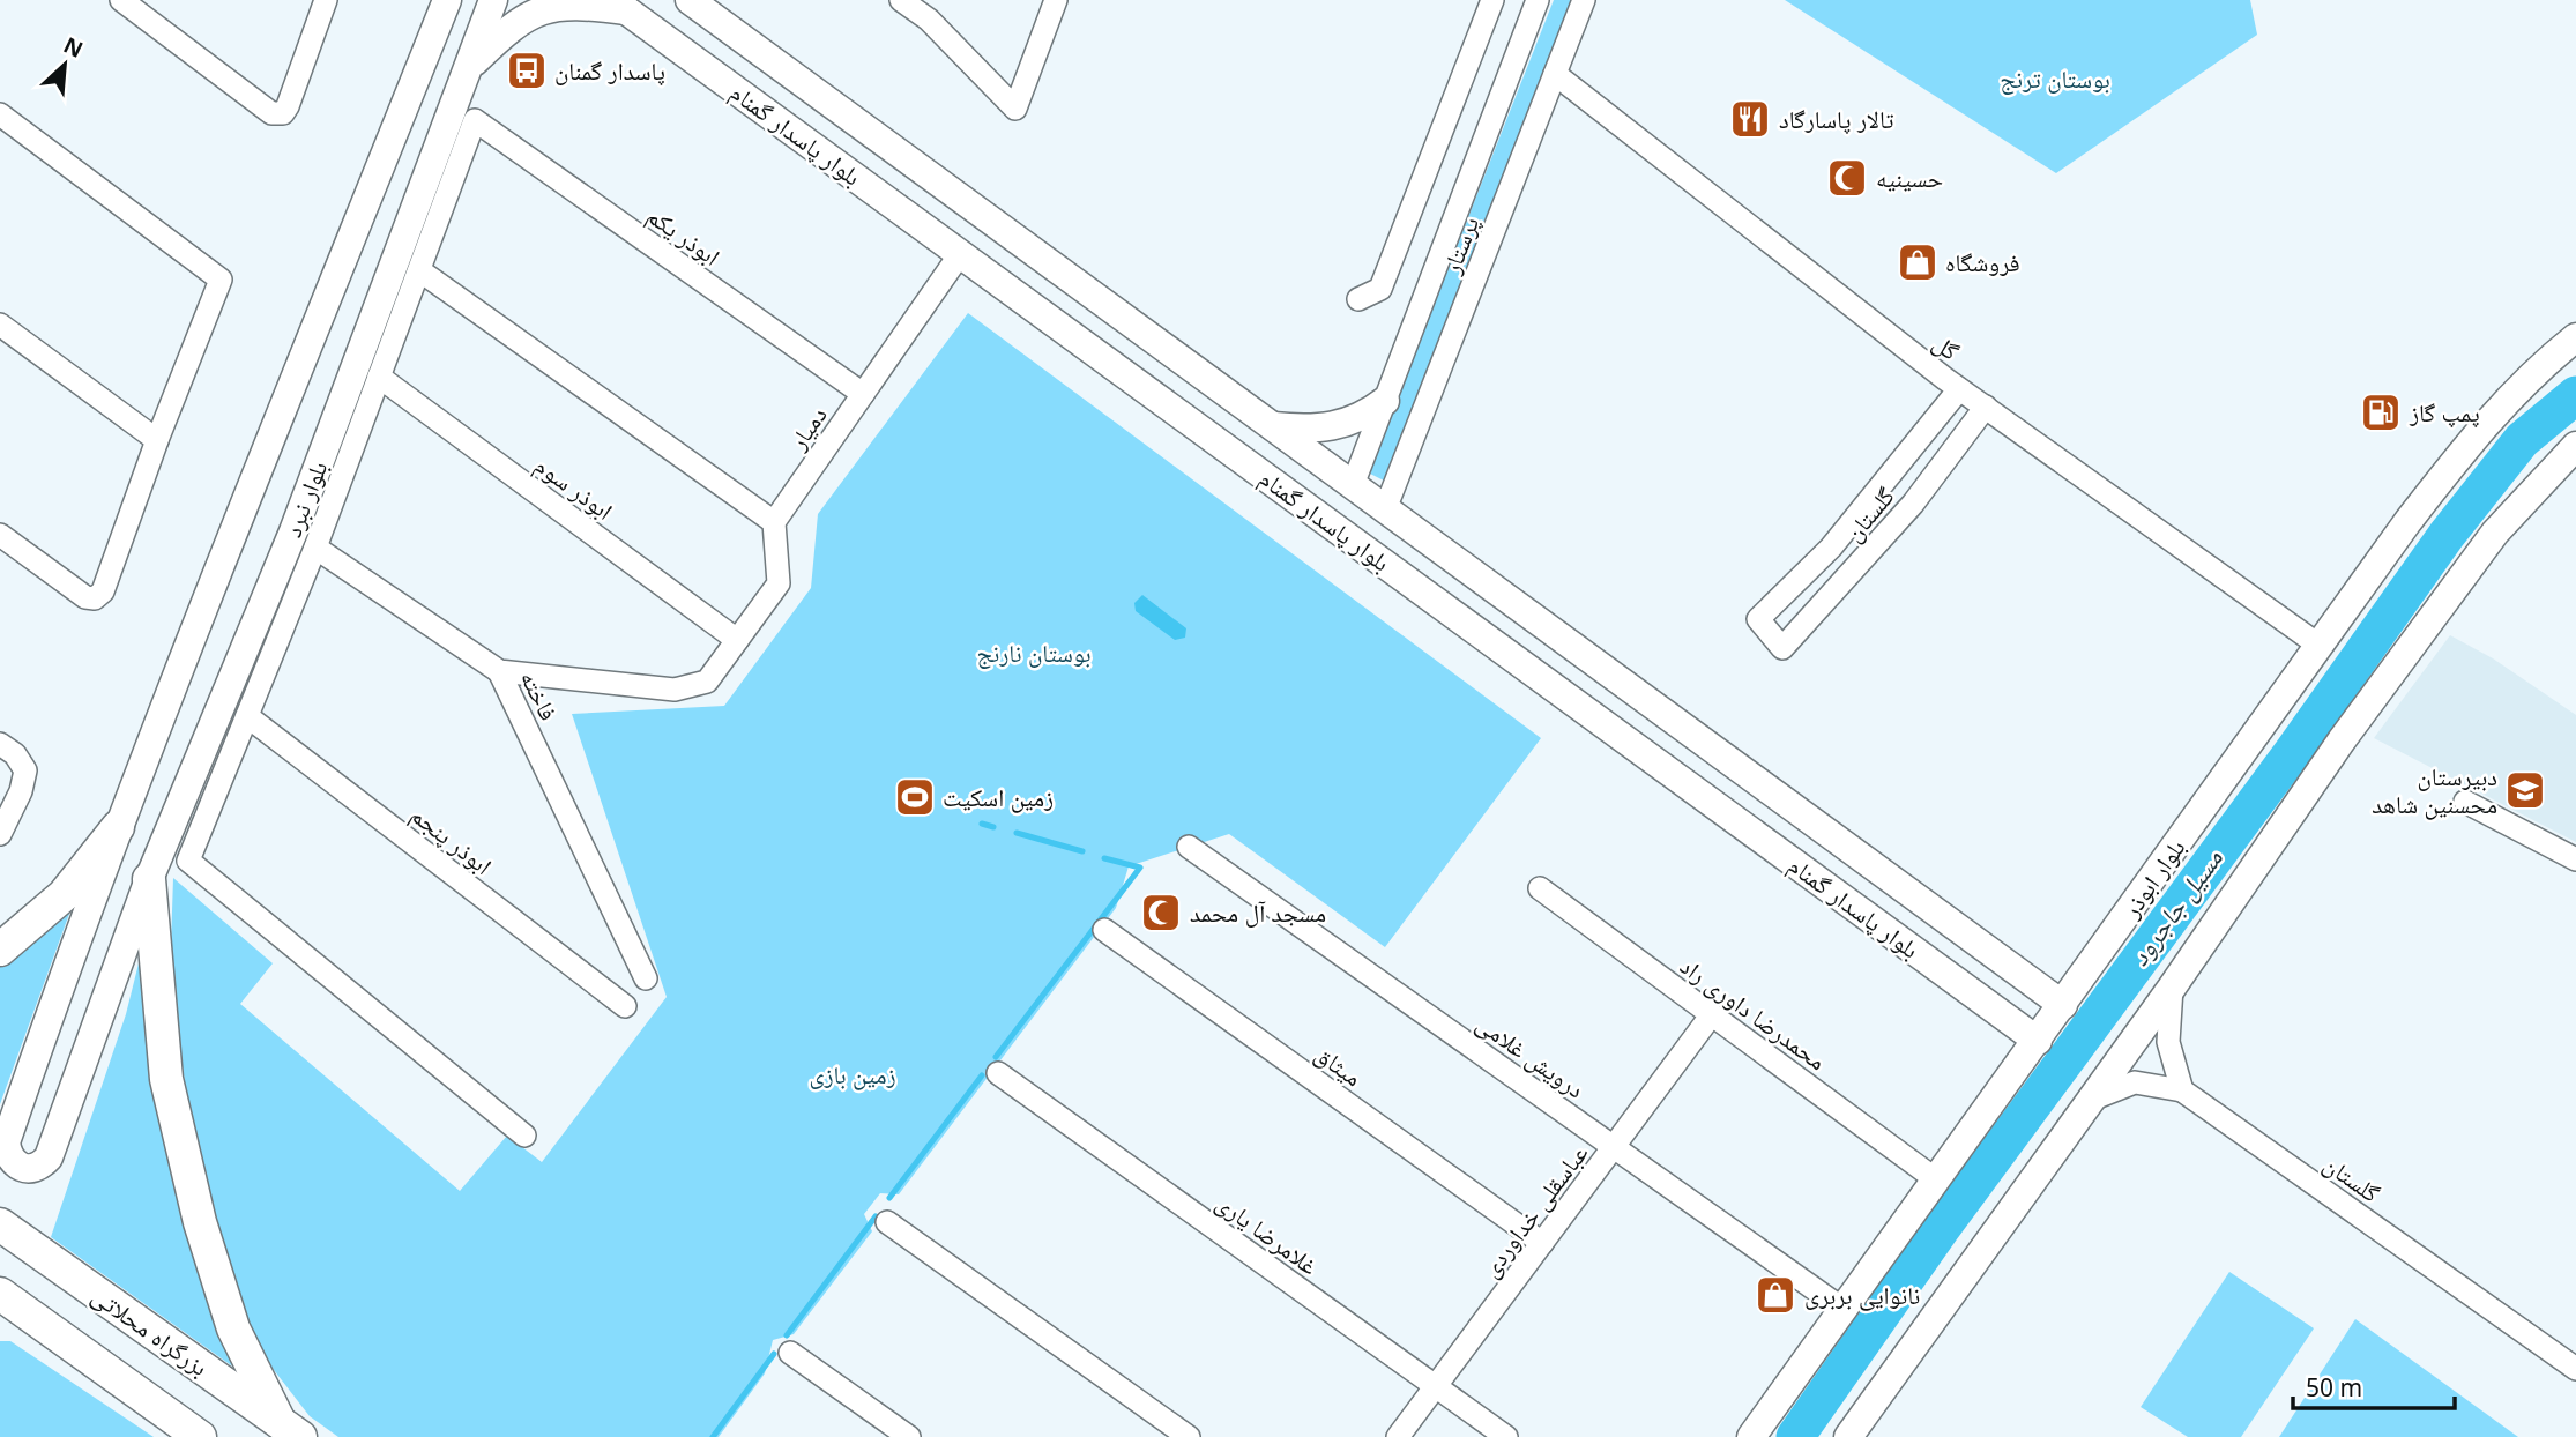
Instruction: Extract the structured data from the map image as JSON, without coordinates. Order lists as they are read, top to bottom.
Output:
{
  "streets": {
    "highway": ["بزرگراه محلاتی"],
    "main road": ["بلوار پاسدار گمنام", "بلوار نبرد", "بلوار ابوذر"],
    "street": [
      "ابوذر یکم",
      "پرستار",
      "گل",
      "دمیار",
      "ابوذر سوم",
      "گلستان",
      "فاخته",
      "ابوذر پنجم",
      "محمدرضا داوری راد",
      "درویش غلامی",
      "میثاق",
      "عباسقلی خداوردی",
      "غلامرضا یاری"
    ]
  },
  "crossings": [
    ["بلوار پاسدار گمنام", "پرستار"],
    ["بلوار پاسدار گمنام", "دمیار"],
    ["بلوار پاسدار گمنام", "بلوار ابوذر"],
    ["ابوذر یکم", "دمیار"],
    ["پرستار", "گل"],
    ["گل", "گلستان"],
    ["گل", "بلوار ابوذر"],
    ["ابوذر سوم", "فاخته"],
    ["بلوار ابوذر", "محمدرضا داوری راد"],
    ["بلوار ابوذر", "درویش غلامی"],
    ["محمدرضا داوری راد", "عباسقلی خداوردی"],
    ["درویش غلامی", "عباسقلی خداوردی"],
    ["میثاق", "عباسقلی خداوردی"],
    ["عباسقلی خداوردی", "غلامرضا یاری"]
  ],
  "water": ["مسیل جاجرود"],
  "parks": ["بوستان ترنج", "بوستان نارنج", "زمین بازی"],
  "places": {
    "bus stop": ["پاسدار گمنان"],
    "restaurant": ["تالار پاسارگاد"],
    "mosque": ["حسینیه", "مسجد آل محمد"],
    "shop": ["فروشگاه", "نانوایی بربری"],
    "fuel station": ["پمپ گاز"],
    "school or university": ["دبیرستان محسنین شاهد"],
    "sports": ["زمین اسکیت"]
  },
  "scale_bar": "50 m",
  "north": "top right"
}
